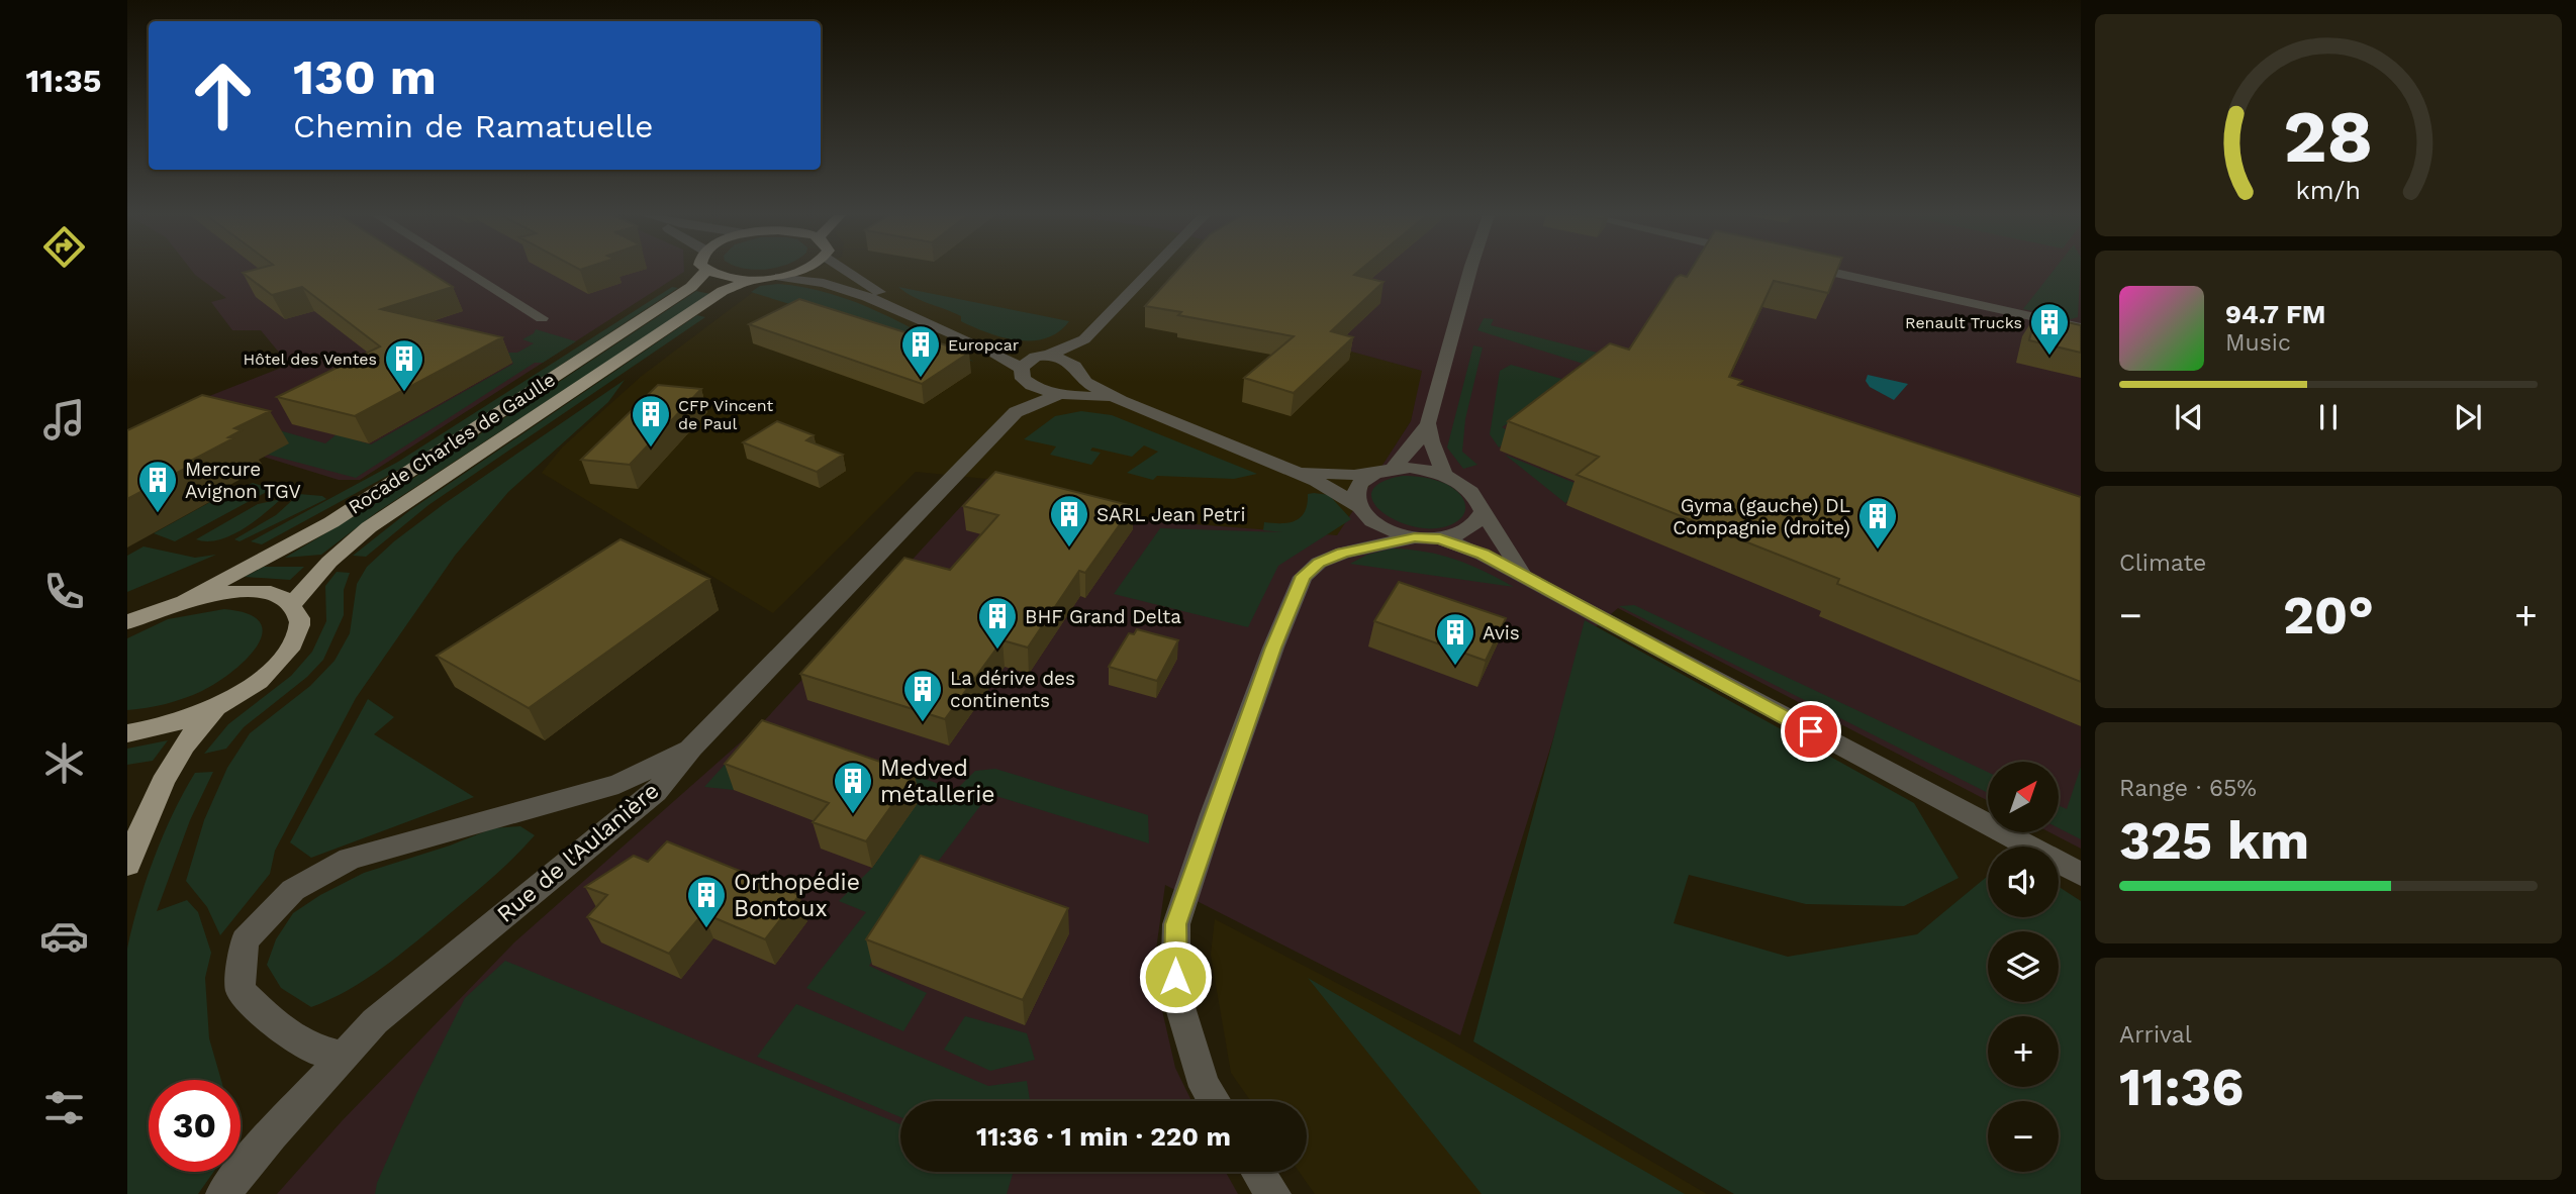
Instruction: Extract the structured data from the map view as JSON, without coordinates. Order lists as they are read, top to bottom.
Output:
{
  "streets": {
    "main road": ["Rocade Charles de Gaulle"],
    "street": ["Rue de l'Aulanière"]
  },
  "places": {
    "building": [
      "Renault Trucks",
      "Europcar",
      "Hôtel des Ventes",
      "CFP Vincent de Paul",
      "Mercure Avignon TGV",
      "SARL Jean Petri",
      "Gyma (gauche) DL Compagnie (droite)",
      "BHF Grand Delta",
      "Avis",
      "La dérive des continents",
      "Medved métallerie",
      "Orthopédie Bontoux"
    ]
  },
  "north": "top right",
  "page": {
    "tabs": "11:35",
    "turn": ["130 m", "Chemin de Ramatuelle"],
    "song": ["94.7 FM", "Music"],
    "tile": [
      "Climate",
      ["Range · 65%", "325 km"],
      ["Arrival", "11:36"]
    ],
    "heat": ["−", "20°", "+"],
    "map_buttons": ["+", "−"],
    "limit": "30",
    "trip": "11:36 · 1 min · 220 m",
    "gauge": ["28", "km/h"]
  }
}
